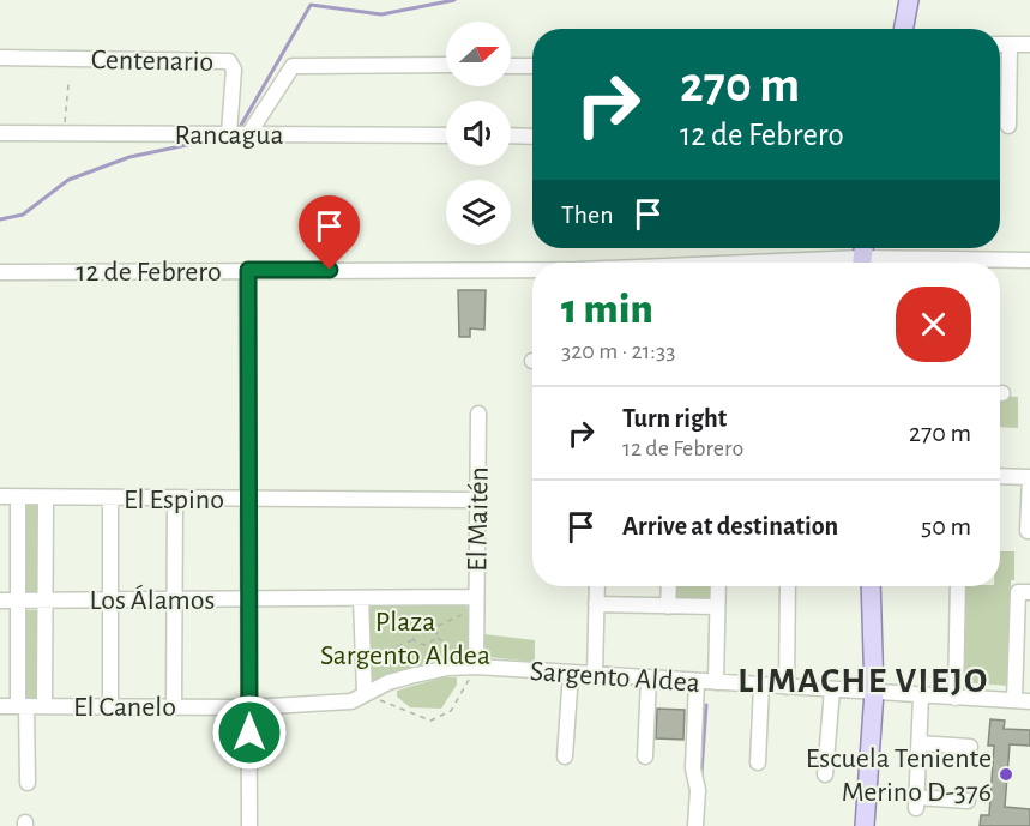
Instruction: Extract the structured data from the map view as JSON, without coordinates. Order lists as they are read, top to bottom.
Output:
{
  "streets": {
    "street": [
      "Centenario",
      "Rancagua",
      "12 de Febrero",
      "El Espino",
      "El Maitén",
      "Los Álamos",
      "Sargento Aldea",
      "El Canelo"
    ]
  },
  "crossings": [
    ["Centenario", "Rancagua"],
    ["El Espino", "El Maitén"],
    ["El Maitén", "Los Álamos"],
    ["El Maitén", "Sargento Aldea"],
    ["Sargento Aldea", "El Canelo"]
  ],
  "districts": ["LIMACHE VIEJO"],
  "parks": ["Plaza Sargento Aldea"],
  "places": ["Escuela Teniente Merino D-376"],
  "north": "right",
  "page": {
    "turn": ["270 m", "12 de Febrero"],
    "then": "Then",
    "heading": ["1 min", "320 m · 21:33"],
    "list": [
      {
        "name": "Turn right",
        "note": "12 de Febrero",
        "value": "270 m"
      },
      {
        "name": "Arrive at destination",
        "value": "50 m"
      }
    ]
  }
}
